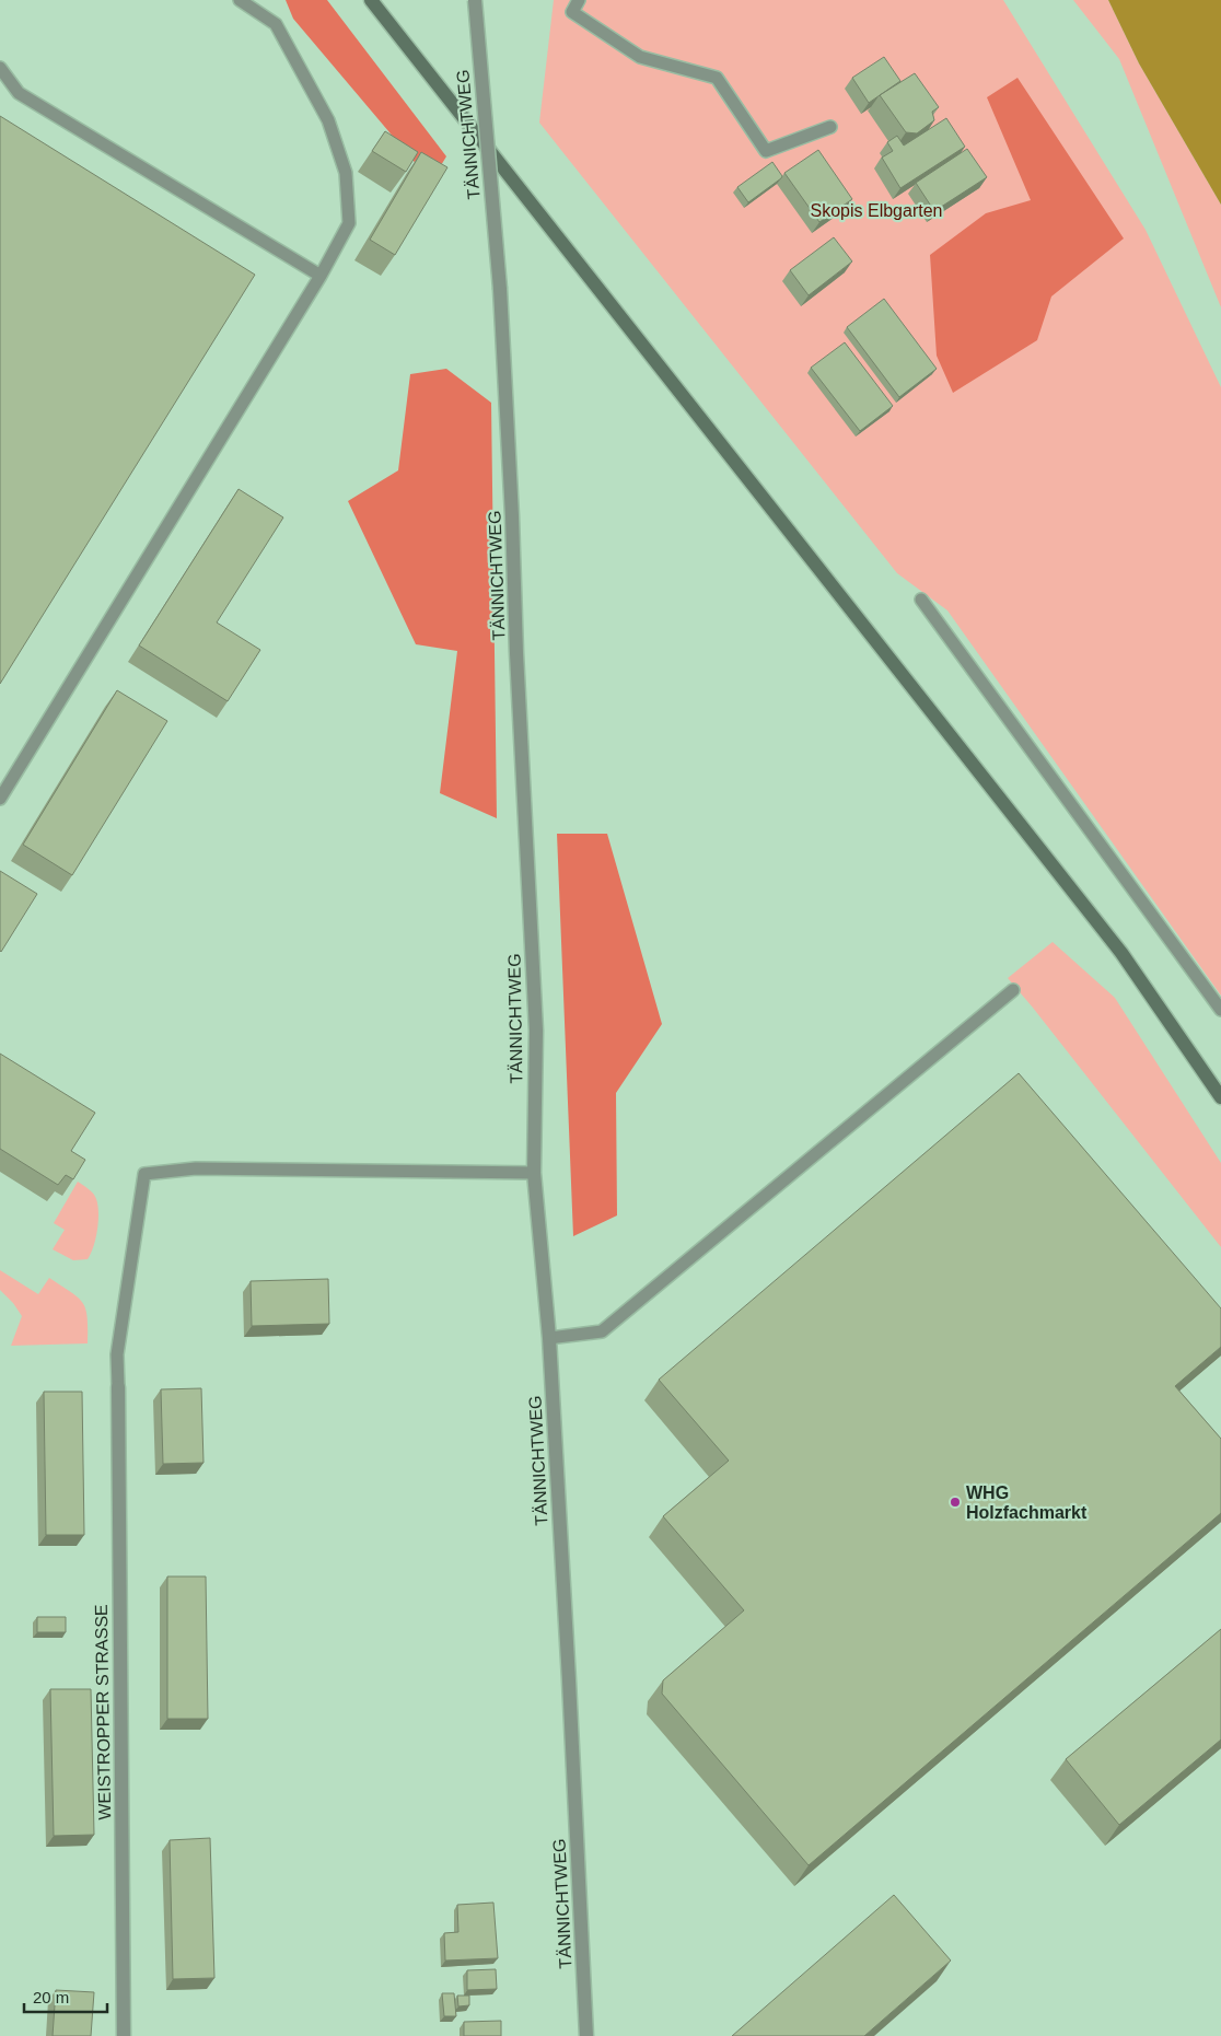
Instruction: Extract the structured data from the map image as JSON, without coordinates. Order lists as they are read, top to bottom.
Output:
{
  "streets": {
    "street": ["TÄNNICHTWEG", "WEISTROPPER STRASSE"]
  },
  "parks": ["Skopis Elbgarten"],
  "places": ["WHG Holzfachmarkt"],
  "scale_bar": "20 m"
}
